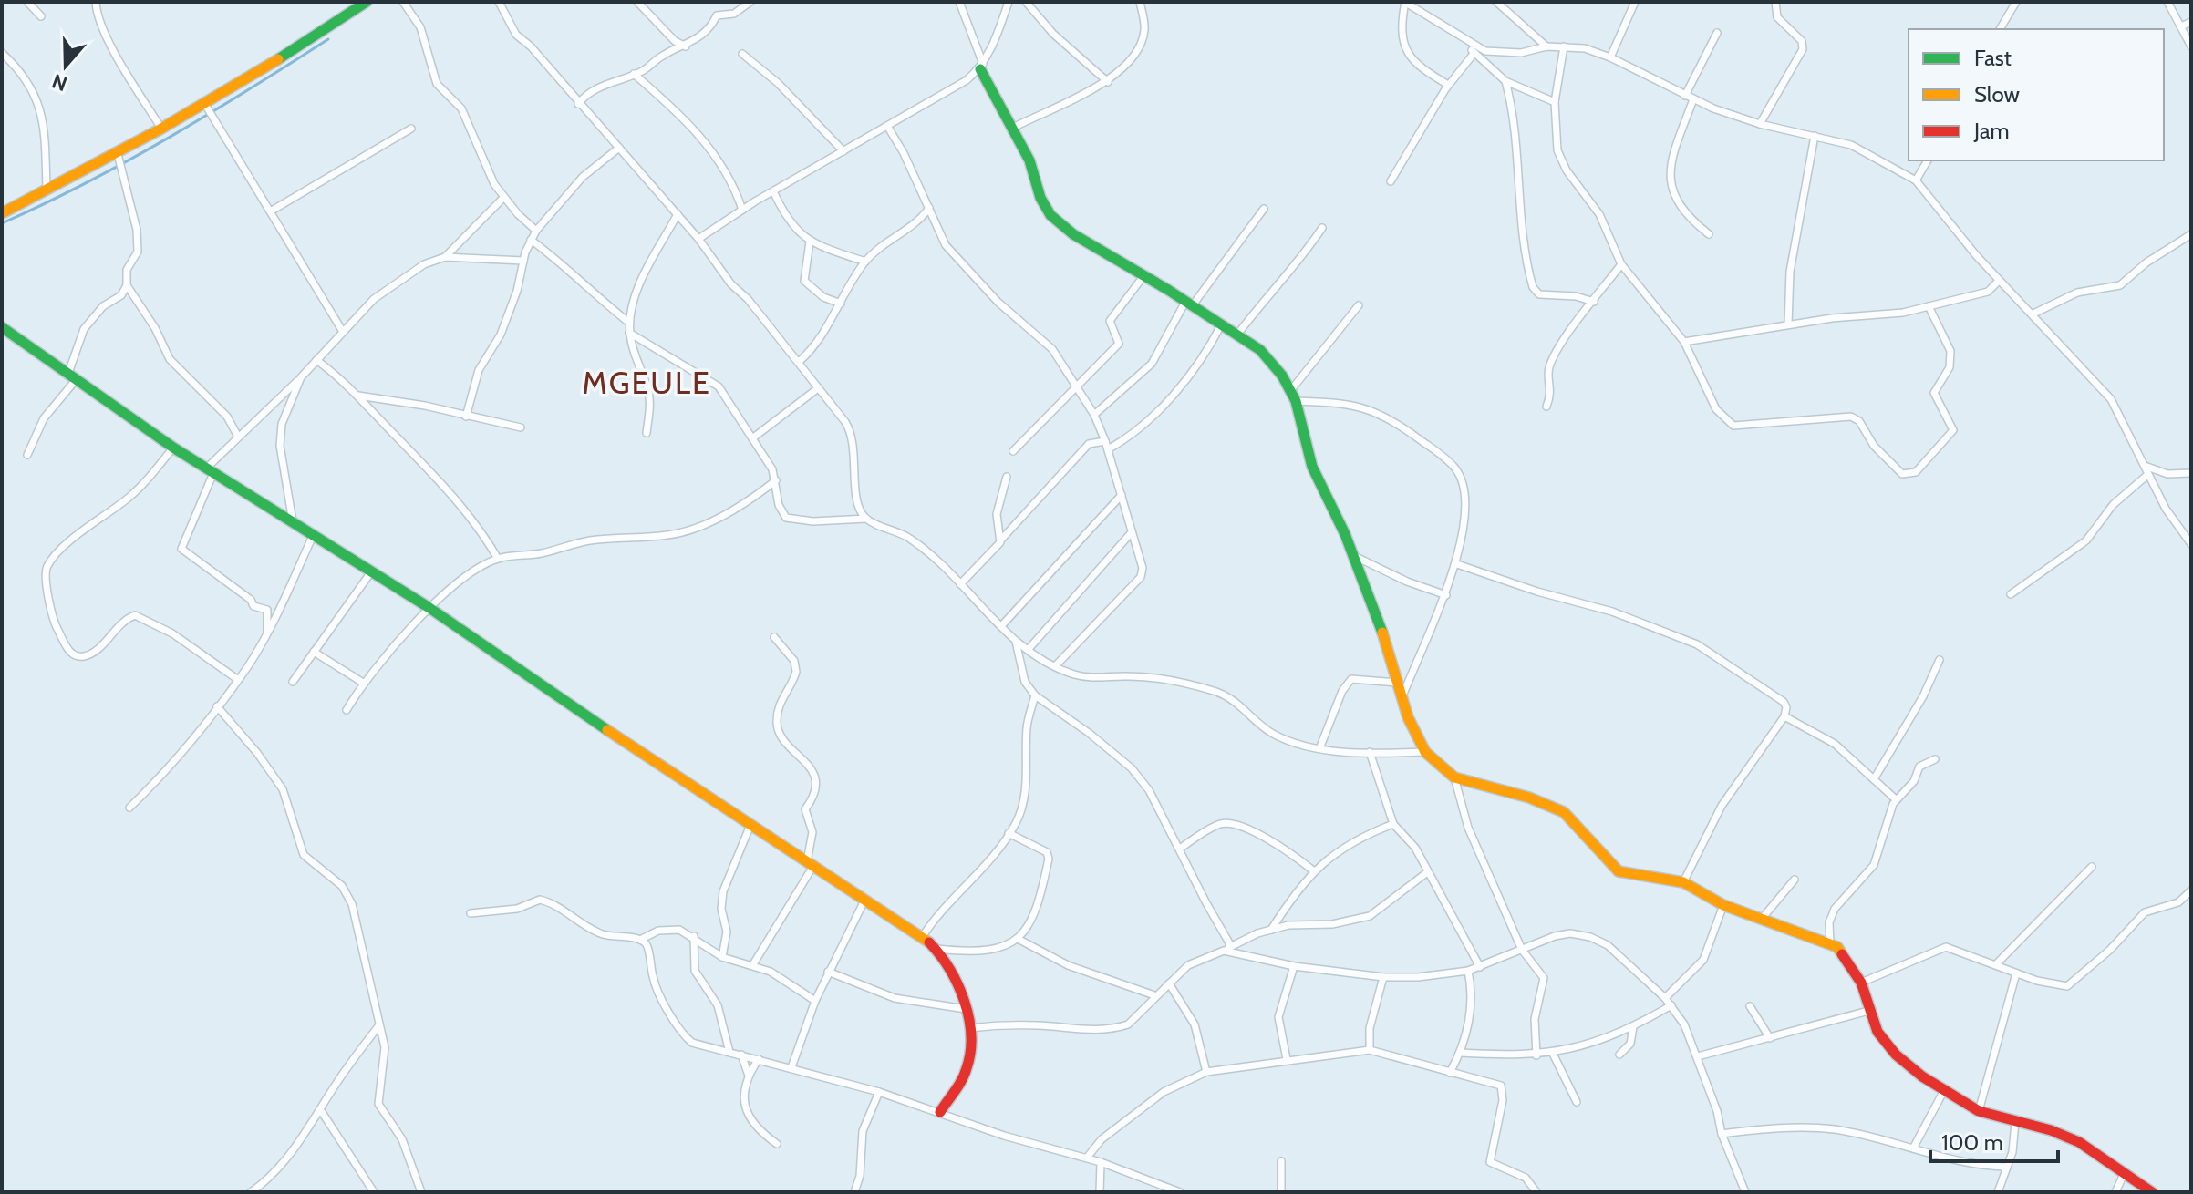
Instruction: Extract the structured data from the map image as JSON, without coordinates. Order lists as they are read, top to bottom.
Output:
{
  "districts": ["MGEULE"],
  "legend": ["Fast", "Slow", "Jam"],
  "scale_bar": "100 m",
  "north": "bottom"
}
